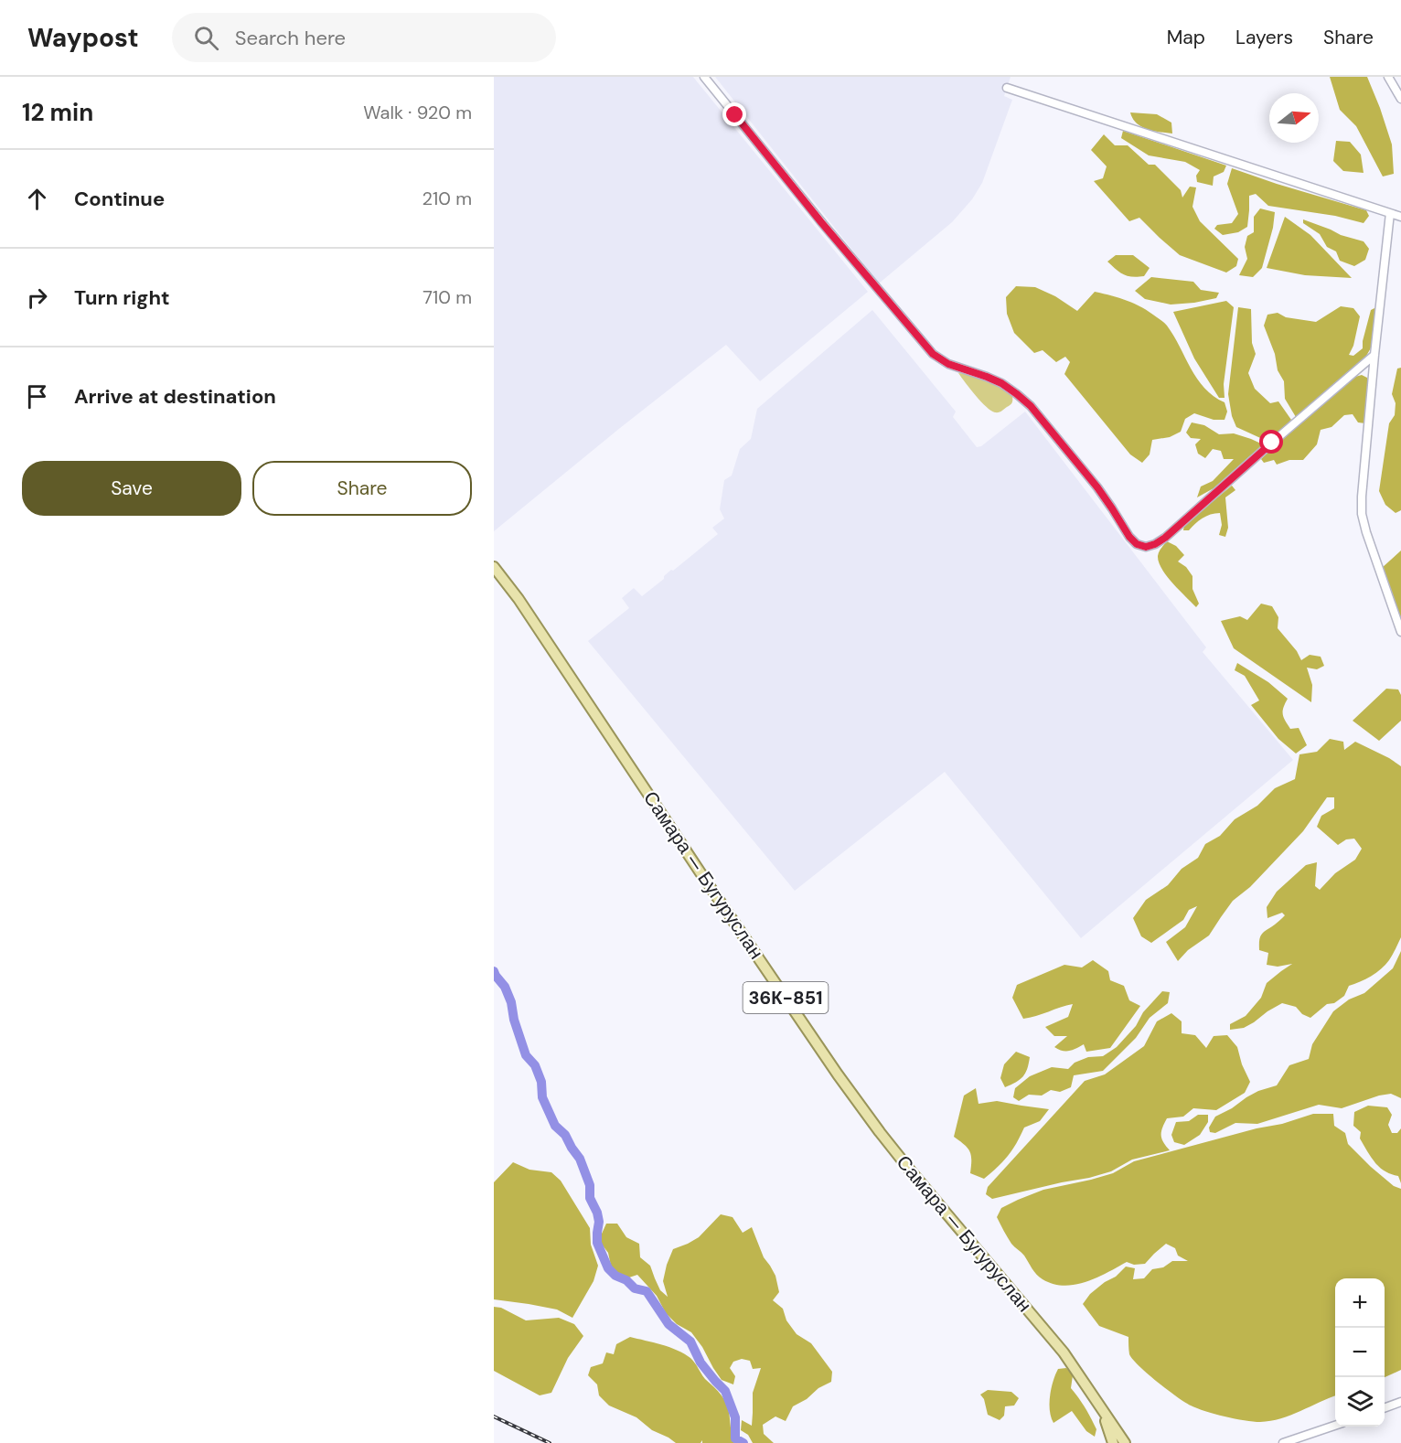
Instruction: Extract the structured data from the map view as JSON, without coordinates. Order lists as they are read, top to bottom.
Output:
{
  "streets": {
    "main road": ["Самара — Бугуруслан", "36К-851"]
  },
  "north": "right",
  "page": {
    "header": "Waypost",
    "search": "Search here",
    "nav": ["Map", "Layers", "Share"],
    "heading": ["12 min", "Walk · 920 m"],
    "list": [
      ["Continue", "210 m"],
      ["Turn right", "710 m"],
      "Arrive at destination"
    ],
    "buttons": ["Save", "Share"],
    "map_buttons": ["+", "−"]
  }
}
